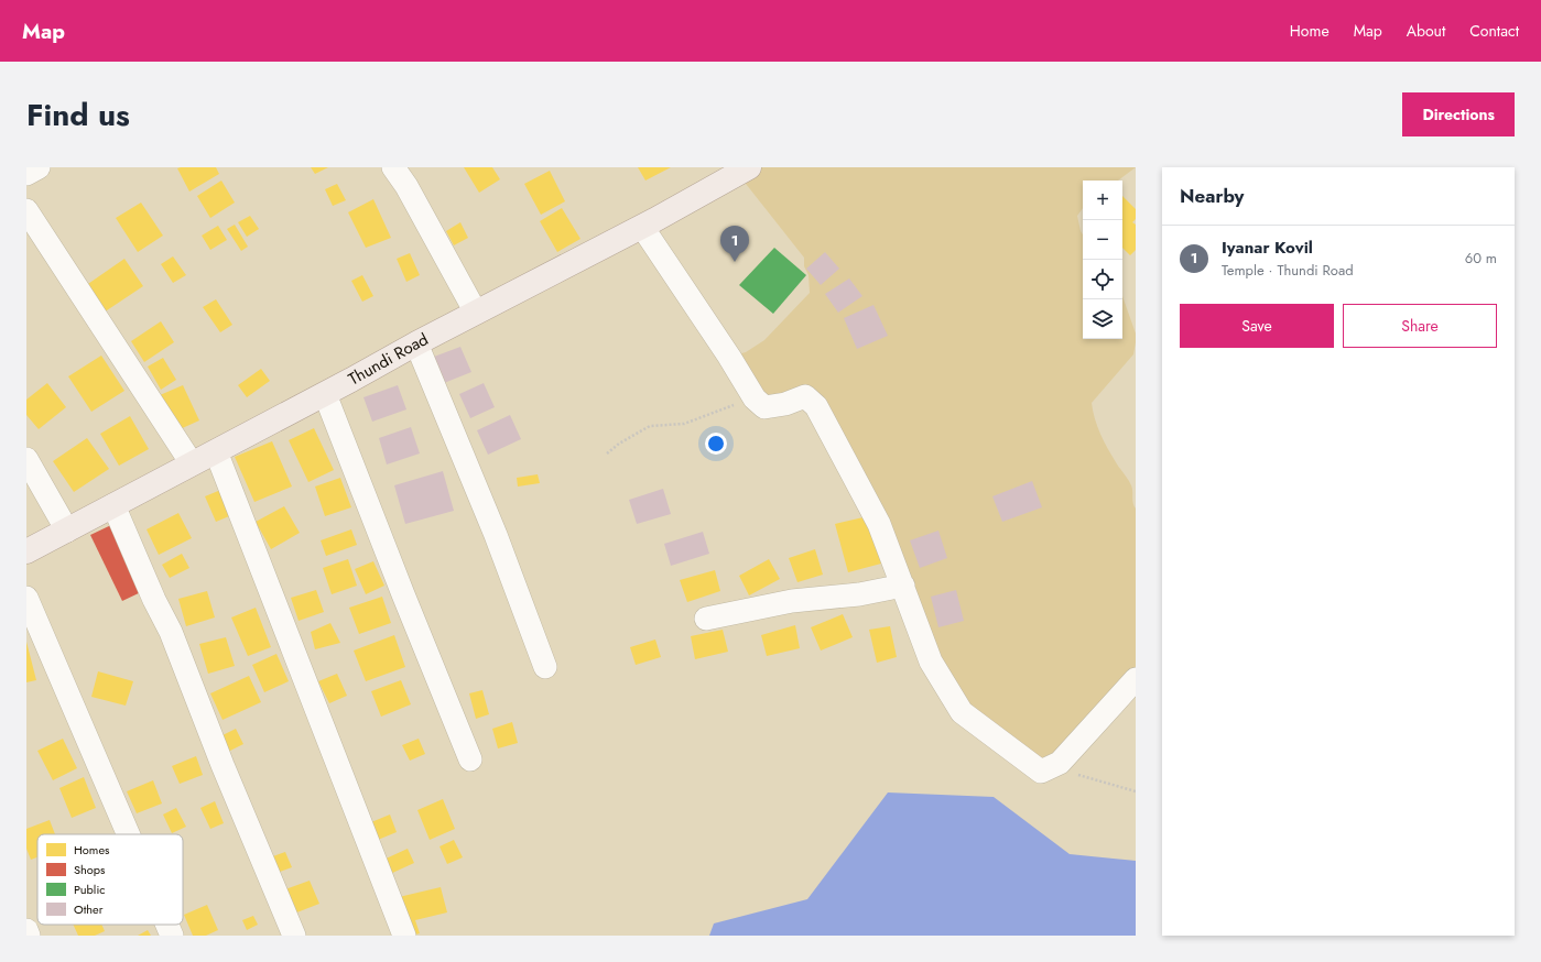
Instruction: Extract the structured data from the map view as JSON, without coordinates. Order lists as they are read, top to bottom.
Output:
{
  "streets": {
    "main road": ["Thundi Road"]
  },
  "legend": [
    "Homes",
    "Shops",
    "Public",
    "Other"
  ],
  "page": {
    "header": "Map",
    "nav": [
      "Home",
      "Map",
      "About",
      "Contact"
    ],
    "title": "Find us",
    "buttons": [
      "Directions",
      ["Save", "Share"]
    ],
    "heading": "Nearby",
    "map_buttons": ["+", "−"],
    "list": [
      {
        "mark": "1",
        "name": "Iyanar Kovil",
        "note": "Temple · Thundi Road",
        "value": "60 m"
      }
    ],
    "pins": "1"
  }
}
